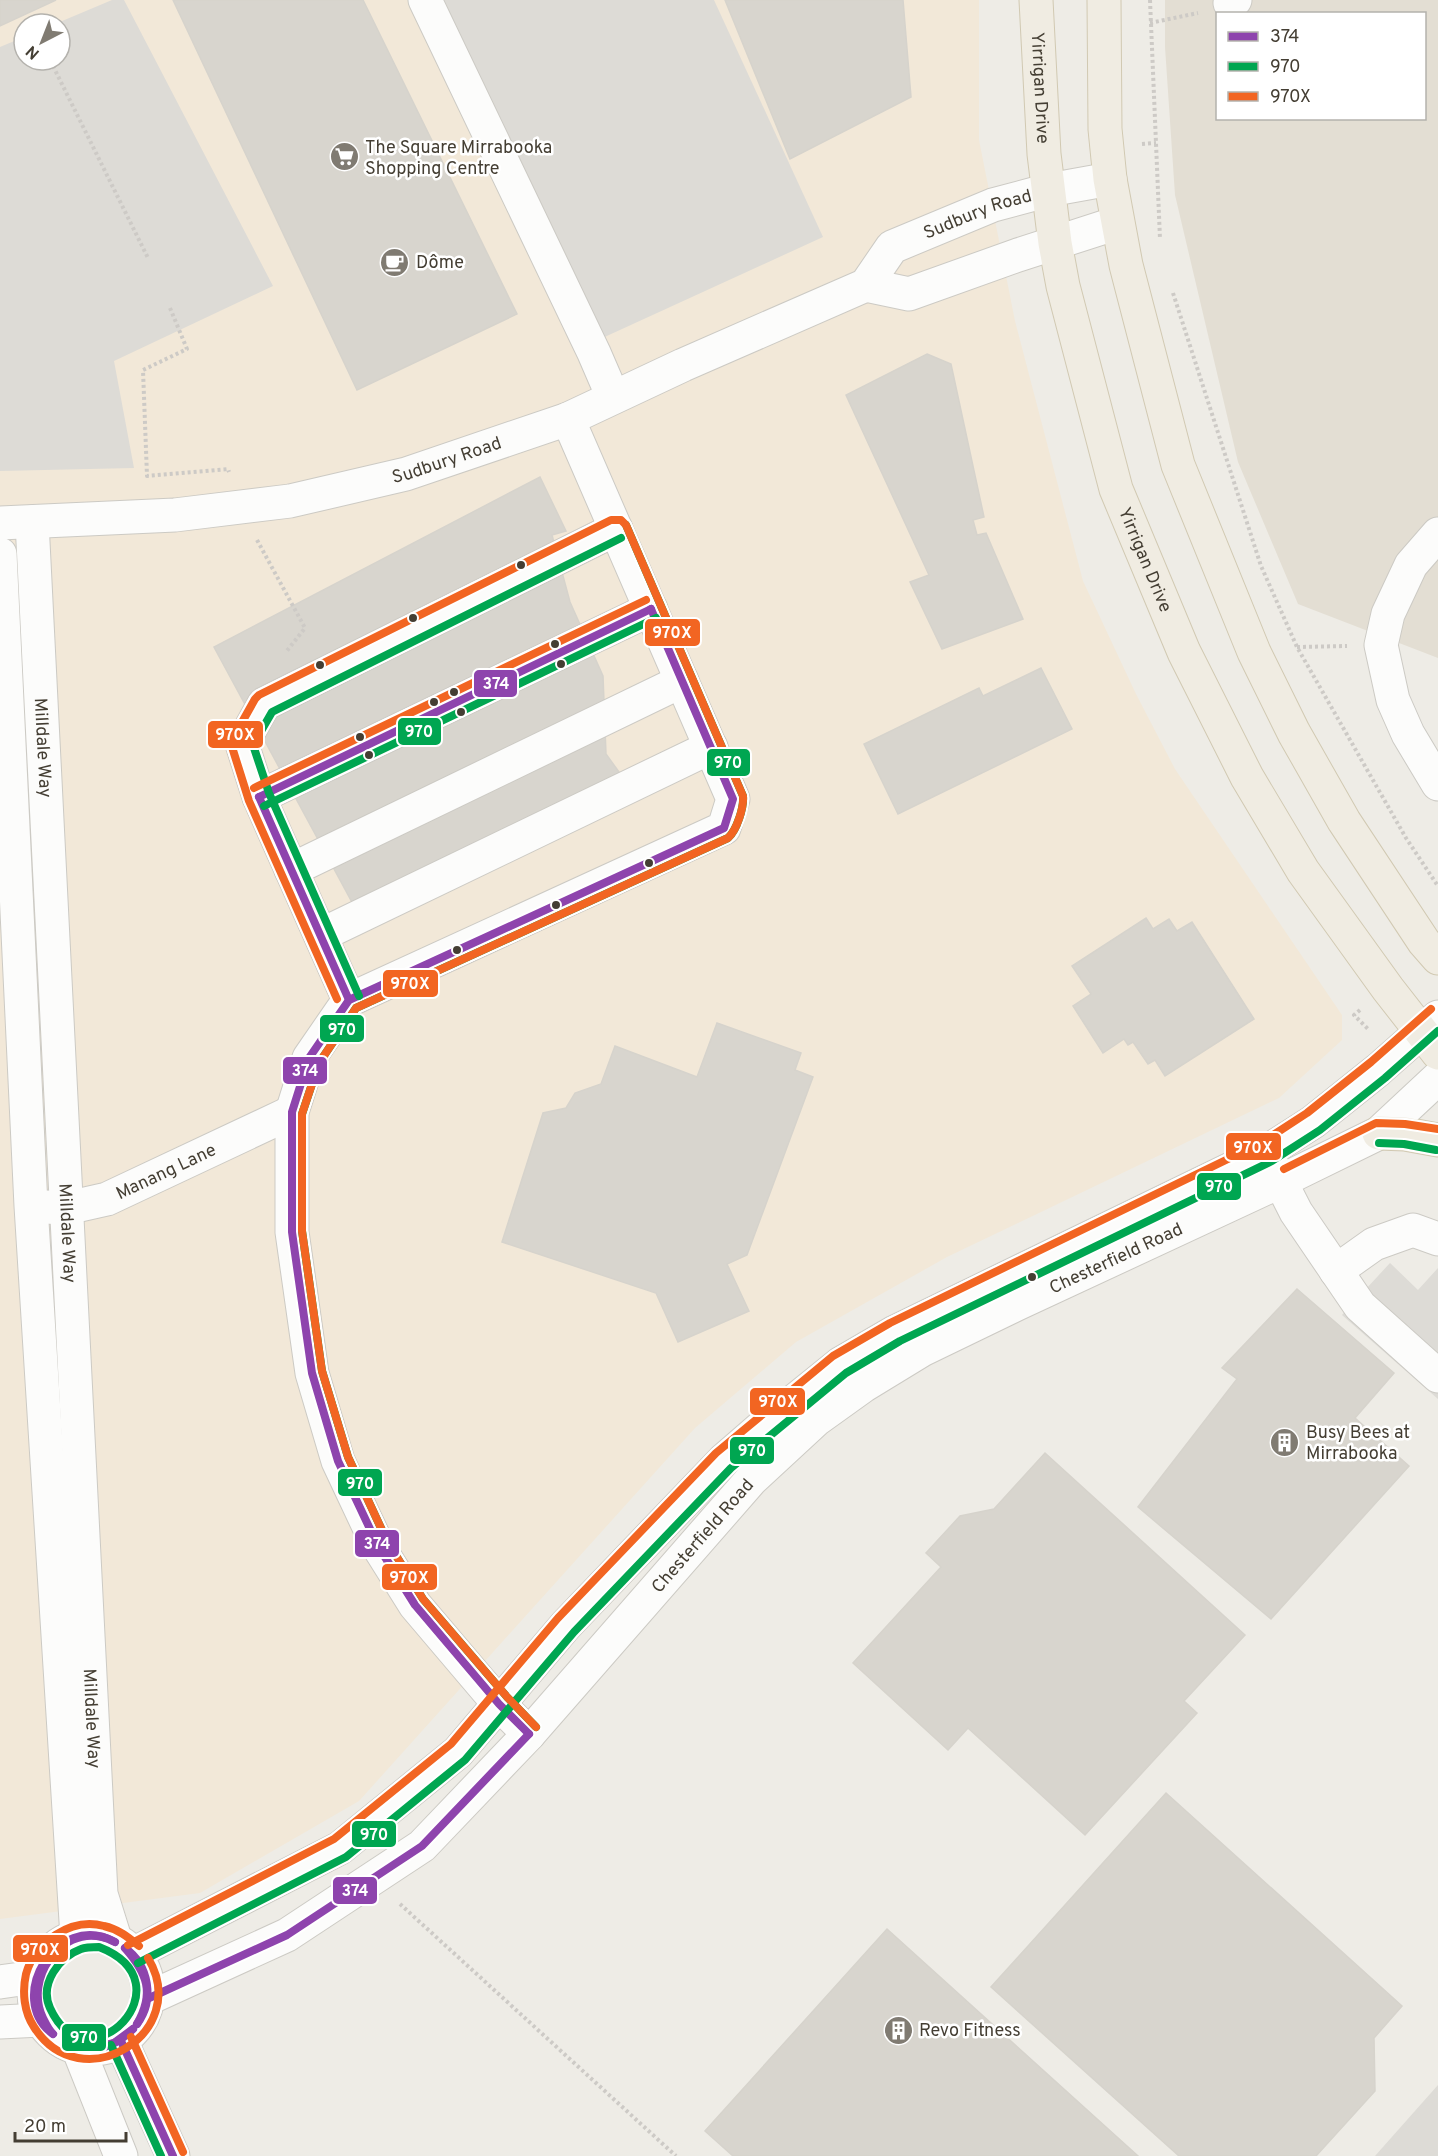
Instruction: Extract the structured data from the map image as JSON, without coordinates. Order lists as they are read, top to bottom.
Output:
{
  "streets": {
    "main road": ["Yirrigan Drive"],
    "street": [
      "Sudbury Road",
      "Milldale Way",
      "Manang Lane",
      "Chesterfield Road"
    ]
  },
  "crossings": [
    ["Yirrigan Drive", "Sudbury Road"],
    ["Yirrigan Drive", "Chesterfield Road"],
    ["Sudbury Road", "Milldale Way"],
    ["Milldale Way", "Manang Lane"],
    ["Milldale Way", "Chesterfield Road"]
  ],
  "places": {
    "supermarket": ["The Square Mirrabooka Shopping Centre"],
    "cafe": ["Dôme"],
    "building": ["Busy Bees at Mirrabooka", "Revo Fitness"]
  },
  "lines": ["transit line 970X", "transit line 970", "transit line 374"],
  "legend": ["374", "970", "970X"],
  "scale_bar": "20 m",
  "north": "bottom left"
}
